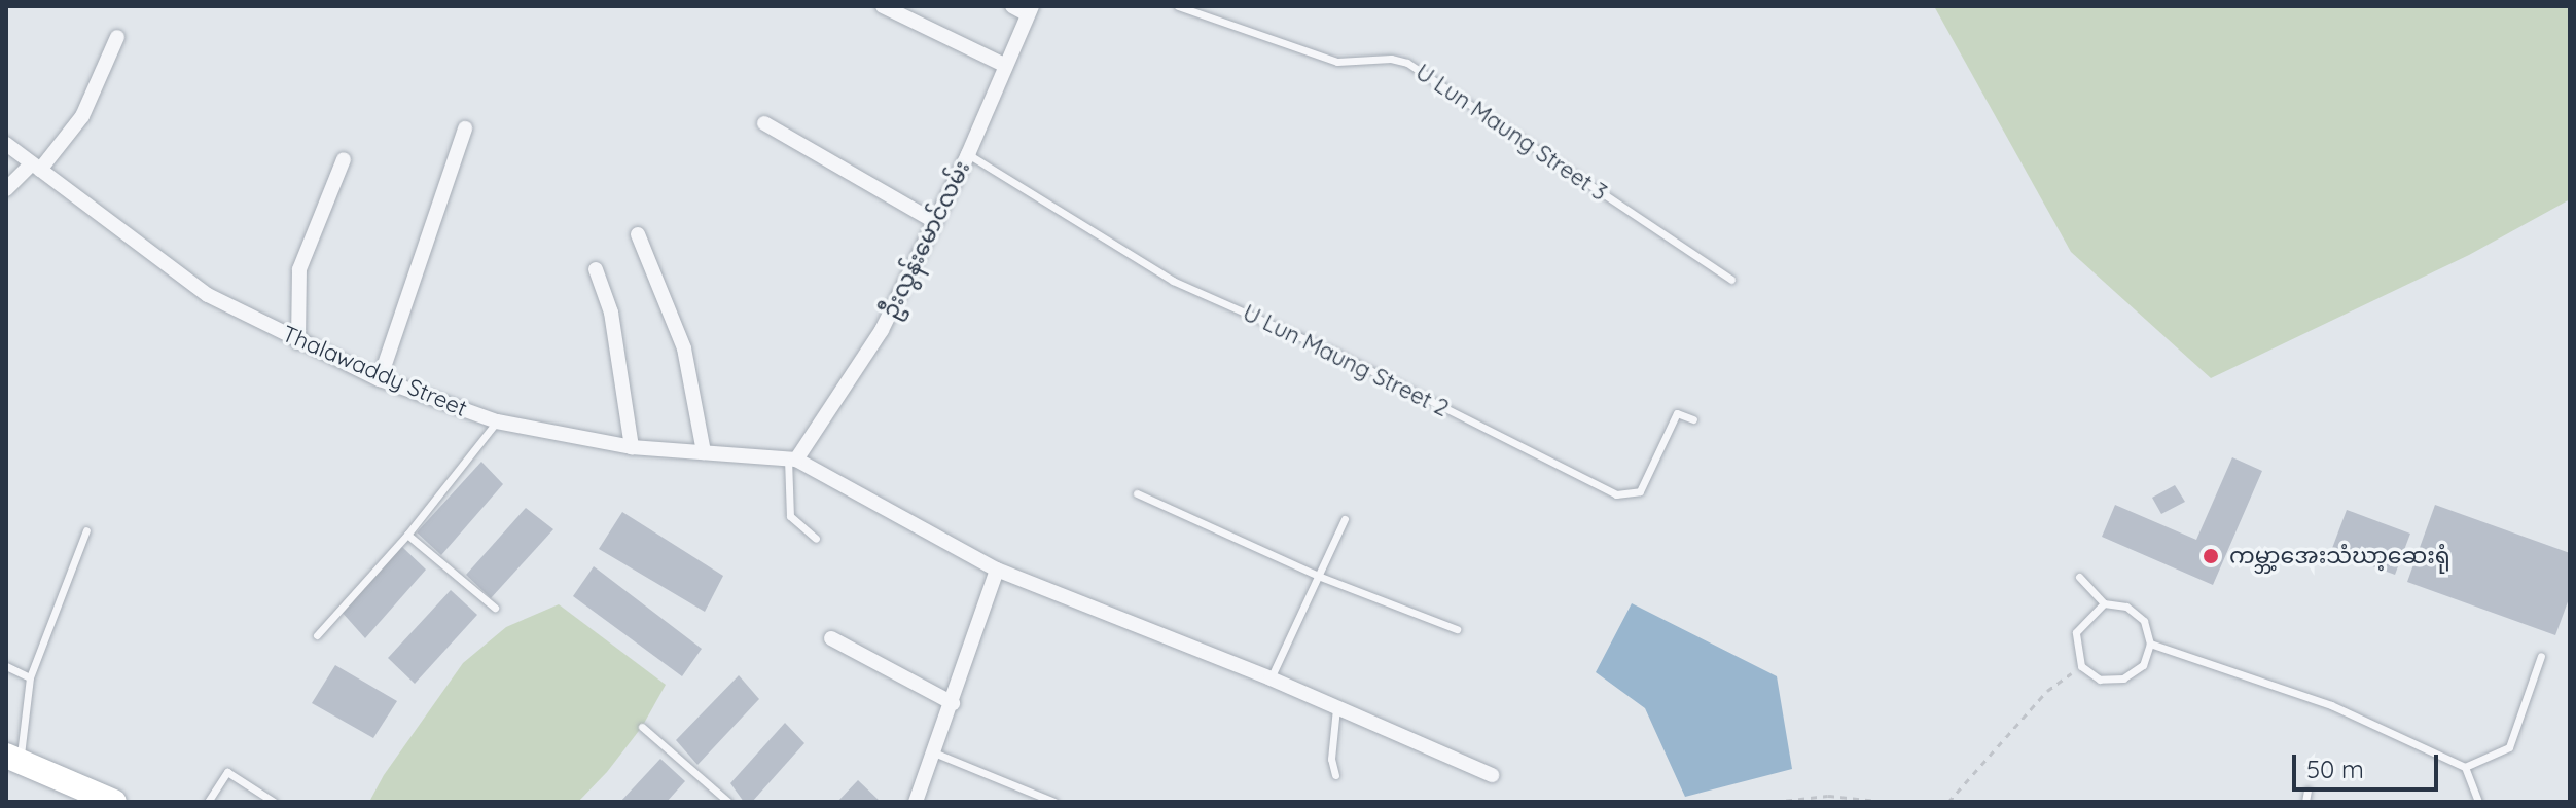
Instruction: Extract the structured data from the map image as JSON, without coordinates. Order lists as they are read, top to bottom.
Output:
{
  "streets": {
    "street": ["ဦးလွန်းမောင်လမ်း", "Thalawaddy Street"],
    "lane": ["U Lun Maung Street 3", "U Lun Maung Street 2"]
  },
  "crossings": [
    ["ဦးလွန်းမောင်လမ်း", "U Lun Maung Street 2"],
    ["ဦးလွန်းမောင်လမ်း", "Thalawaddy Street"]
  ],
  "places": ["ကမ္ဘာ့အေးသံဃာ့ဆေးရုံ"],
  "scale_bar": "50 m"
}
